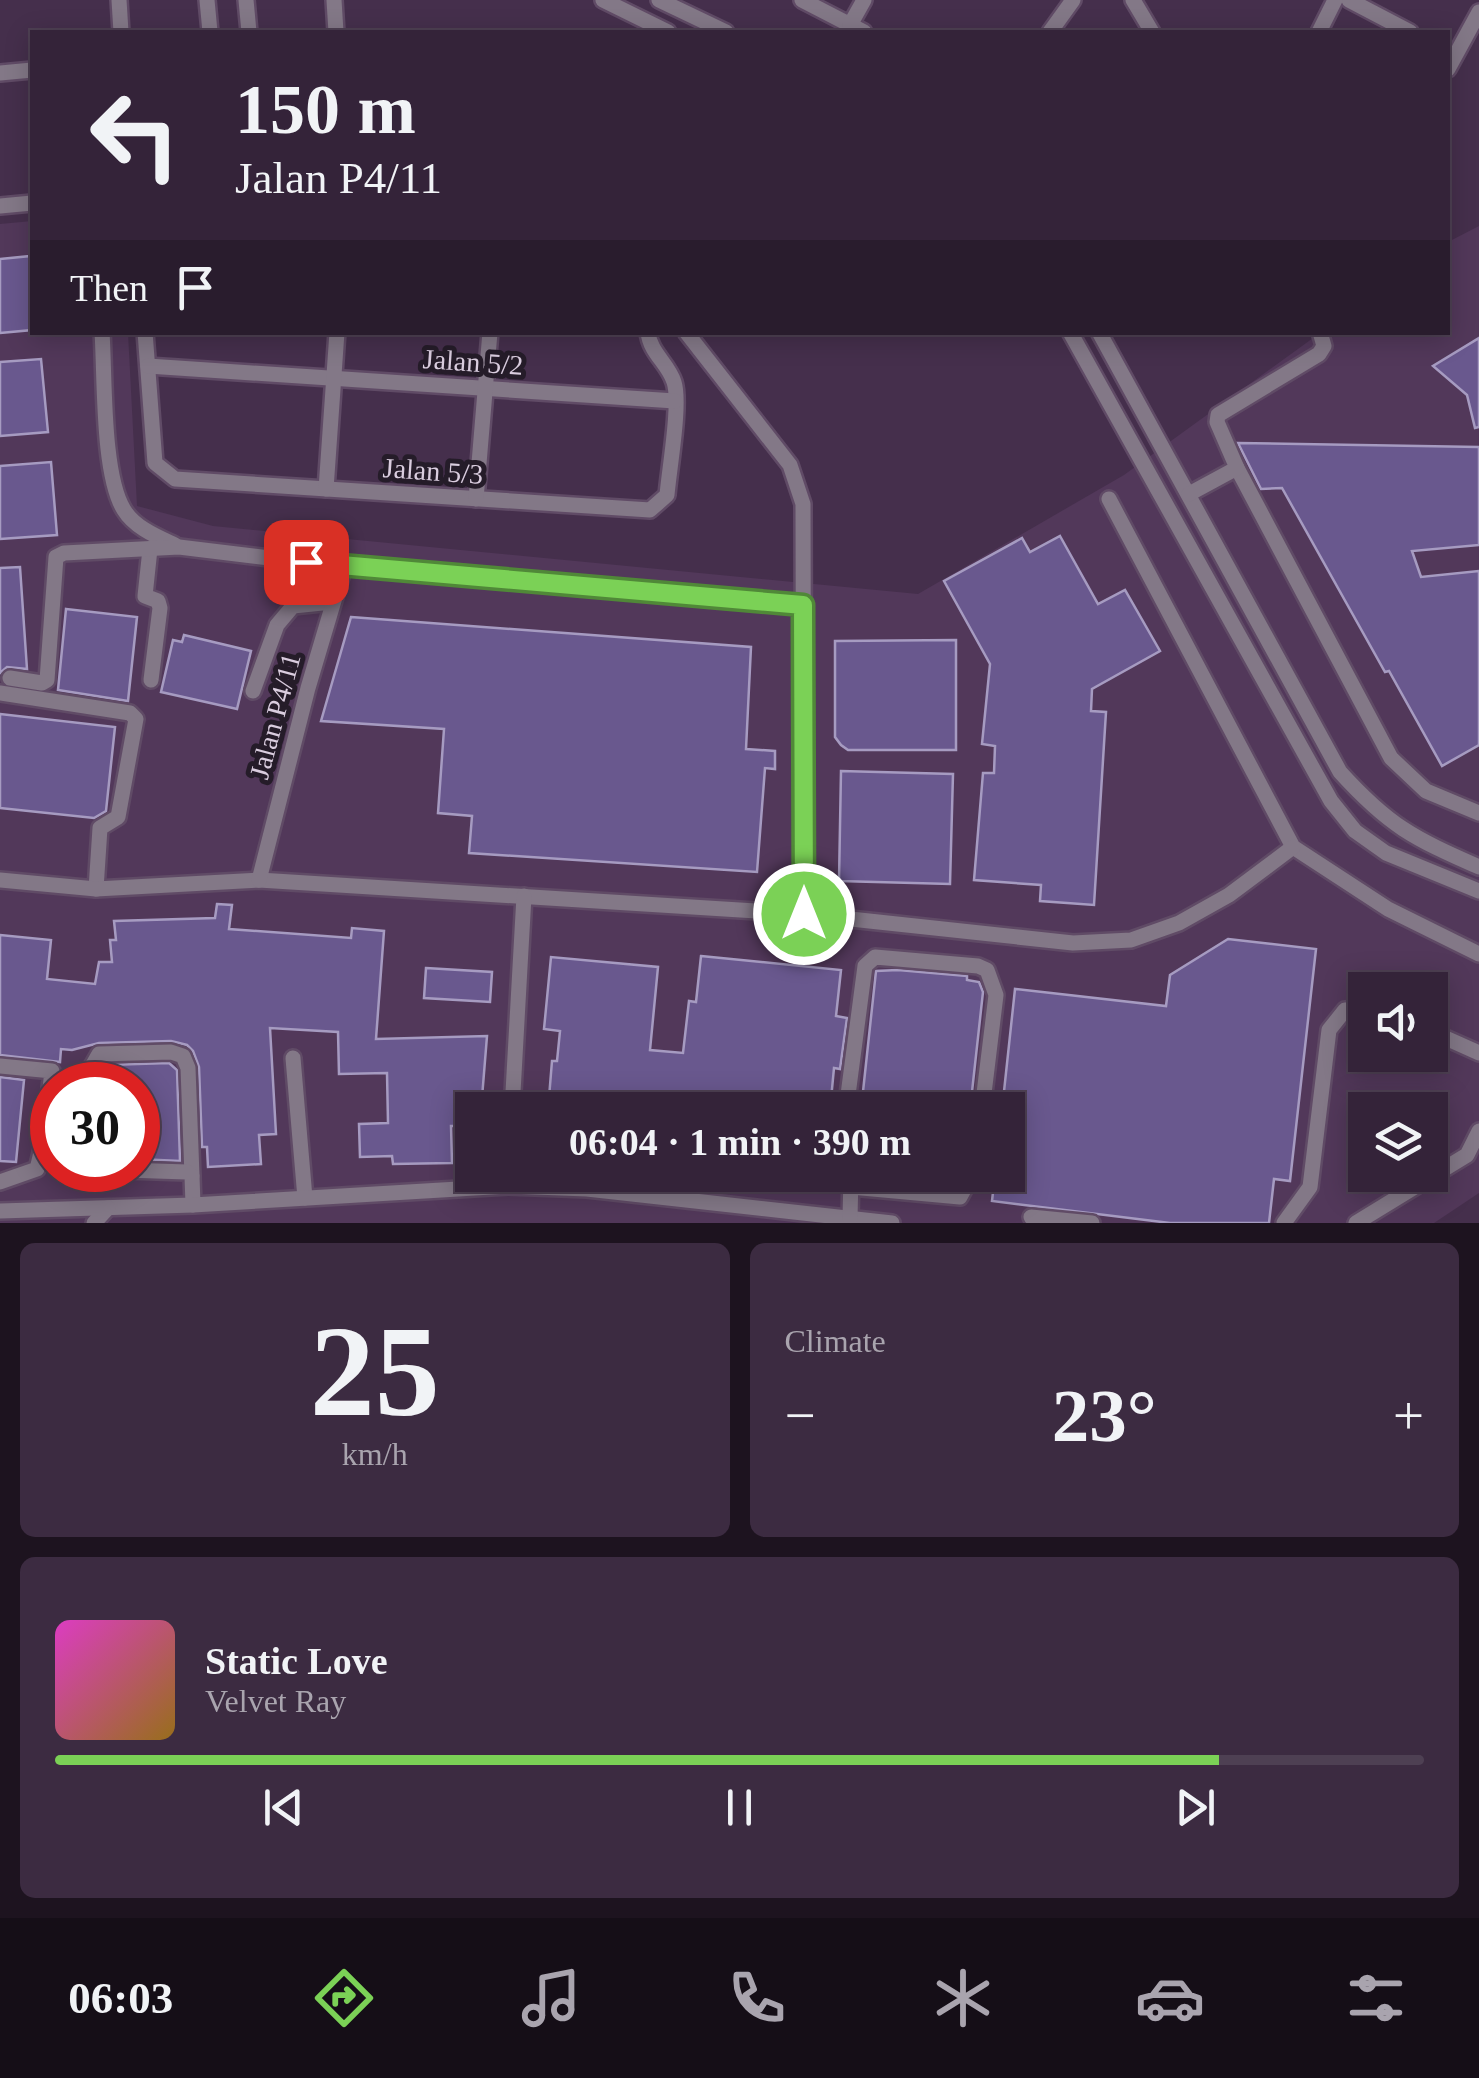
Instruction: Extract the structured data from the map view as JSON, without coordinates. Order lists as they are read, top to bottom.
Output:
{
  "streets": {
    "street": ["Jalan 5/2", "Jalan 5/3", "Jalan P4/11"]
  },
  "crossings": [
    ["Jalan 5/2", "Jalan 5/3"]
  ],
  "page": {
    "turn": ["150 m", "Jalan P4/11"],
    "then": "Then",
    "limit": "30",
    "trip": "06:04 · 1 min · 390 m",
    "tile": [
      ["25", "km/h"],
      "Climate"
    ],
    "heat": ["−", "23°", "+"],
    "song": ["Static Love", "Velvet Ray"],
    "tabs": "06:03"
  }
}
